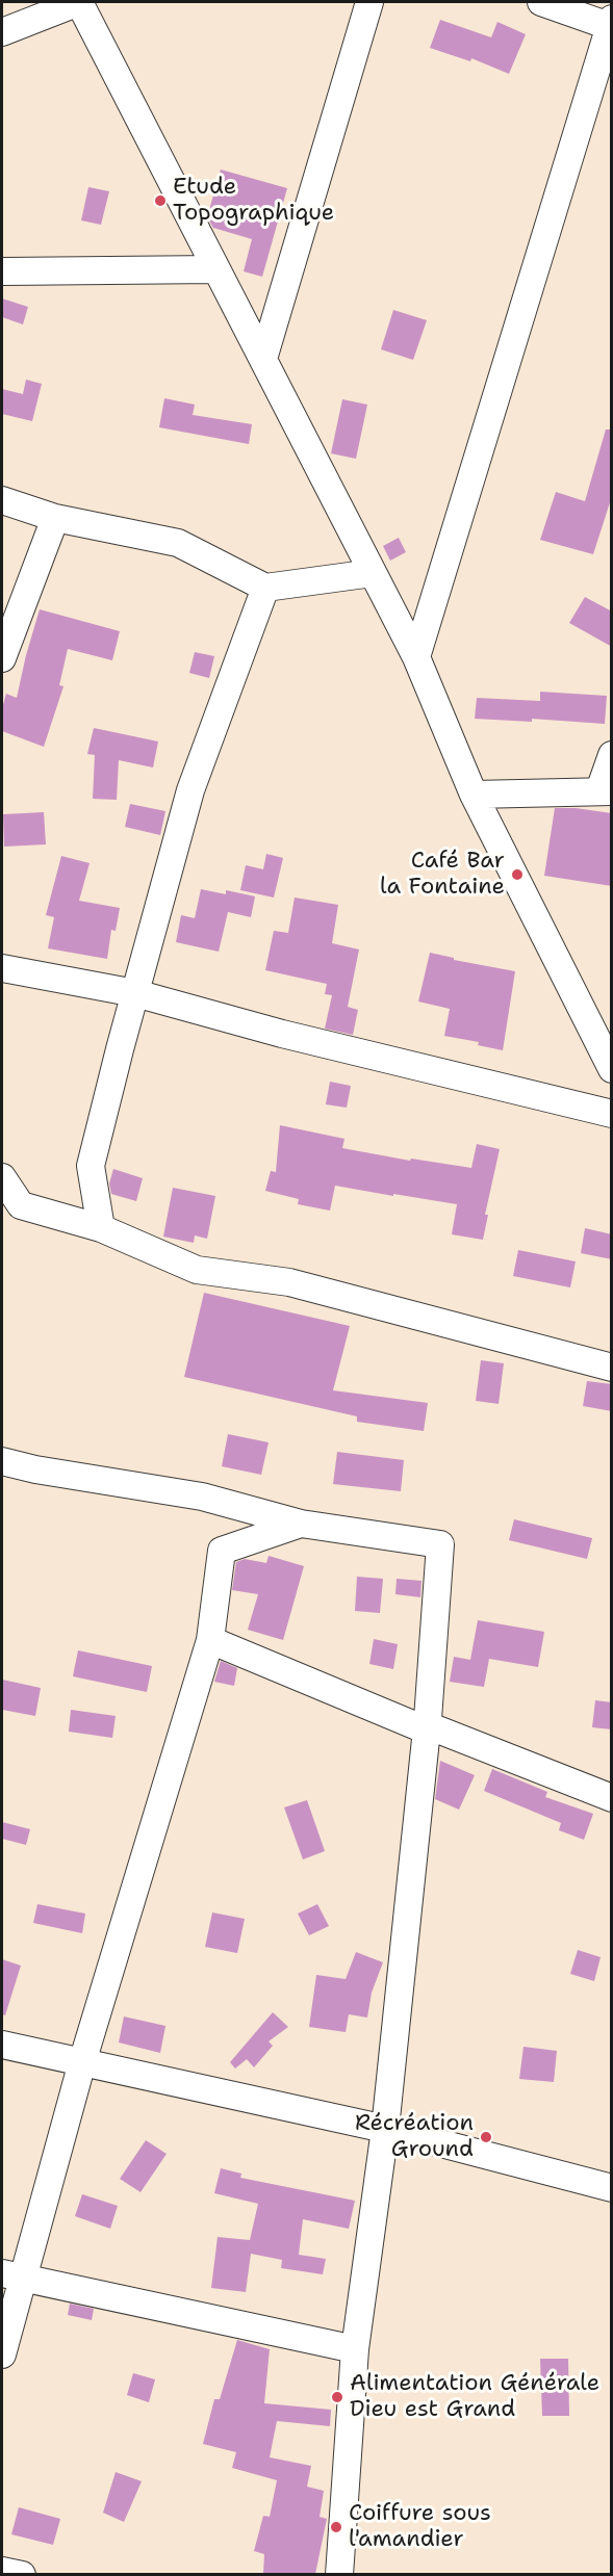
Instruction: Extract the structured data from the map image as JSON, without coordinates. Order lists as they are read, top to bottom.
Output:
{
  "places": [
    "Etude Topographique",
    "Café Bar la Fontaine",
    "Récréation Ground",
    "Alimentation Générale Dieu est Grand",
    "Coiffure sous l'amandier"
  ]
}
